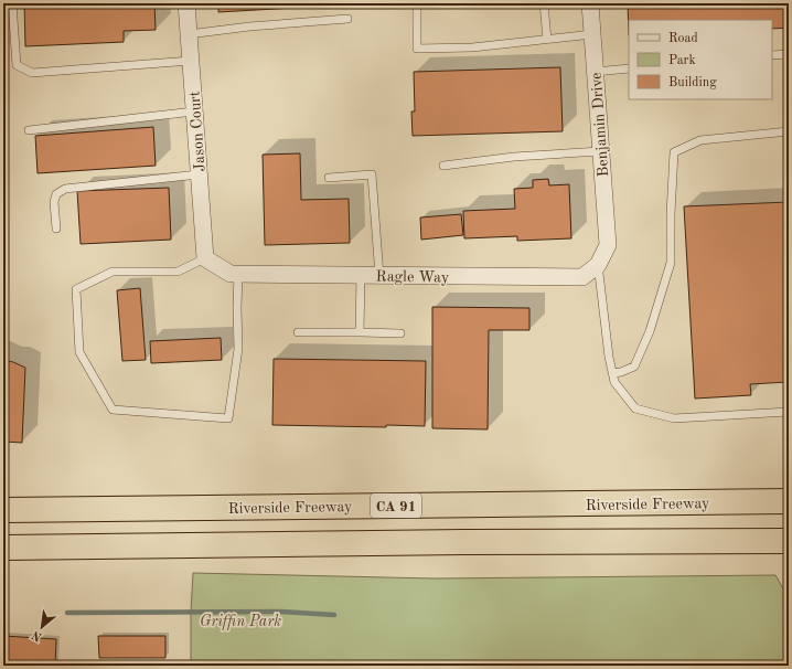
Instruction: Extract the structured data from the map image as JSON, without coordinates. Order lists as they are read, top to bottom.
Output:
{
  "streets": {
    "highway": ["Riverside Freeway", "CA 91"],
    "street": ["Benjamin Drive", "Jason Court", "Ragle Way"]
  },
  "crossings": [
    ["Benjamin Drive", "Ragle Way"],
    ["Jason Court", "Ragle Way"]
  ],
  "parks": ["Griffin Park"],
  "legend": ["Road", "Park", "Building"],
  "north": "bottom left"
}
